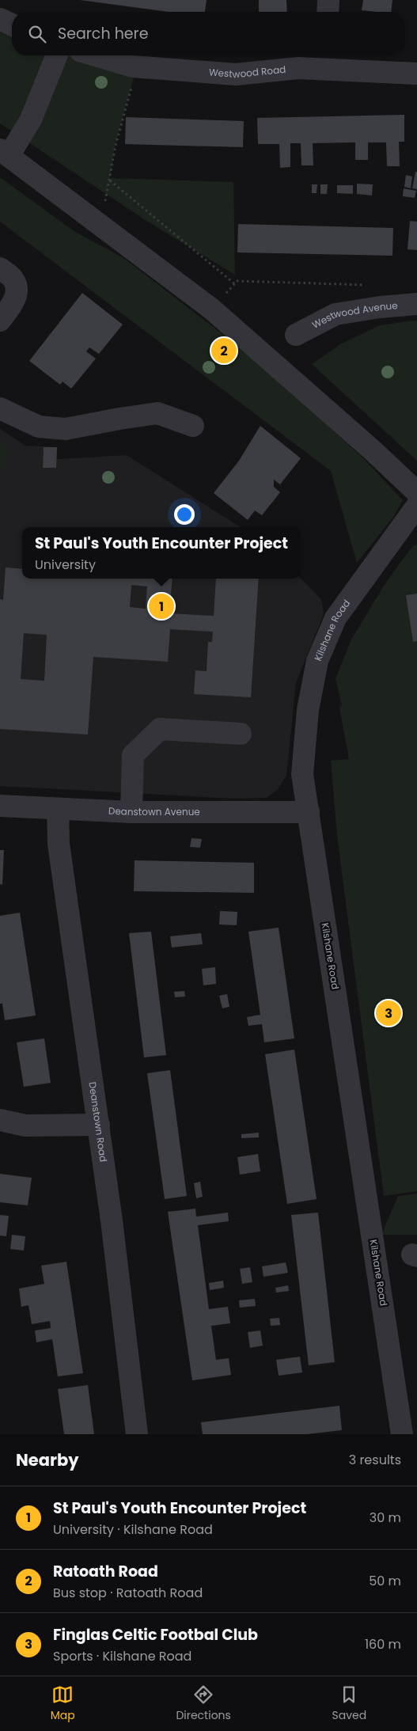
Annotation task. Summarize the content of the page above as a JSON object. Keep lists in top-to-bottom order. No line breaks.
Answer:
{"streets":{"street":["Westwood Road","Westwood Avenue","Kilshane Road","Deanstown Avenue","Deanstown Road"]},"crossings":[["Kilshane Road","Deanstown Avenue"],["Deanstown Avenue","Deanstown Road"]],"page":{"search":"Search here","pins":["2","1","3"],"popup":["St Paul's Youth Encounter Project","University"],"heading":["Nearby","3 results"],"list":[{"mark":"1","name":"St Paul's Youth Encounter Project","note":"University · Kilshane Road","value":"30 m"},{"mark":"2","name":"Ratoath Road","note":"Bus stop · Ratoath Road","value":"50 m"},{"mark":"3","name":"Finglas Celtic Footbal Club","note":"Sports · Kilshane Road","value":"160 m"}],"nav":["Map","Directions","Saved"]}}
